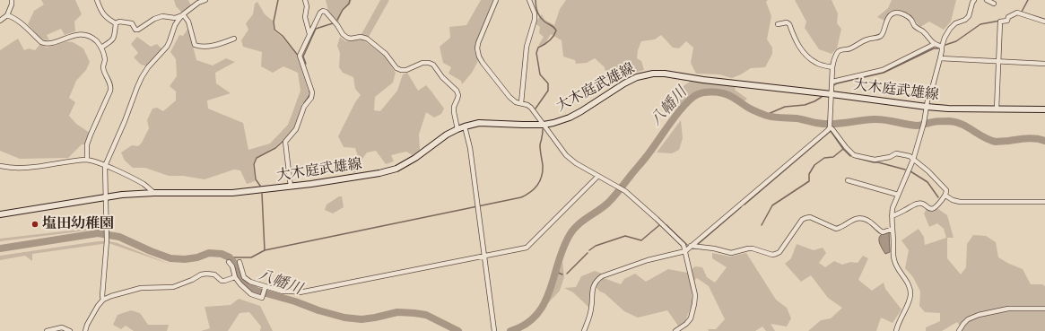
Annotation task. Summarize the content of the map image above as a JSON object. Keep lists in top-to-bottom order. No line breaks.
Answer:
{"streets":{"main road":["大木庭武雄線"]},"water":["八幡川"],"places":["塩田幼稚園"]}
